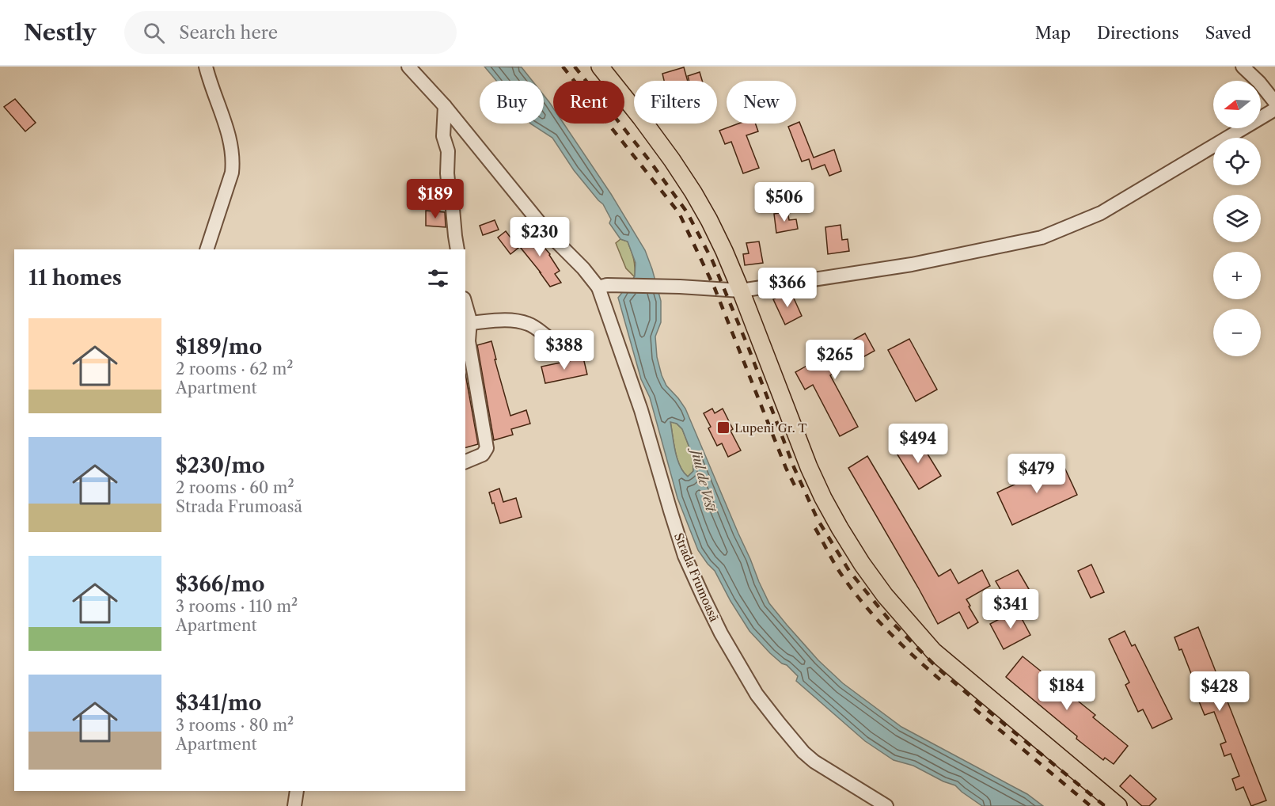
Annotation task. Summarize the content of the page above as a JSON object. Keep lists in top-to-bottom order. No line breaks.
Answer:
{"streets":{"street":["Strada Frumoasă"]},"water":["Jiul de Vest"],"places":{"transit":["Lupeni Gr. T"]},"north":"left","page":{"header":"Nestly","search":"Search here","nav":["Map","Directions","Saved"],"map_buttons":["+","−"],"chip":["Buy","Rent","Filters","New"],"price":["$189","$506","$230","$366","$388","$265","$494","$479","$341","$184","$428"],"heading":"11 homes","list":[{"name":"$189/mo","note":"2 rooms · 62 m² · Apartment"},{"name":"$230/mo","note":"2 rooms · 60 m² · Strada Frumoasă"},{"name":"$366/mo","note":"3 rooms · 110 m² · Apartment"},{"name":"$341/mo","note":"3 rooms · 80 m² · Apartment"}]}}
